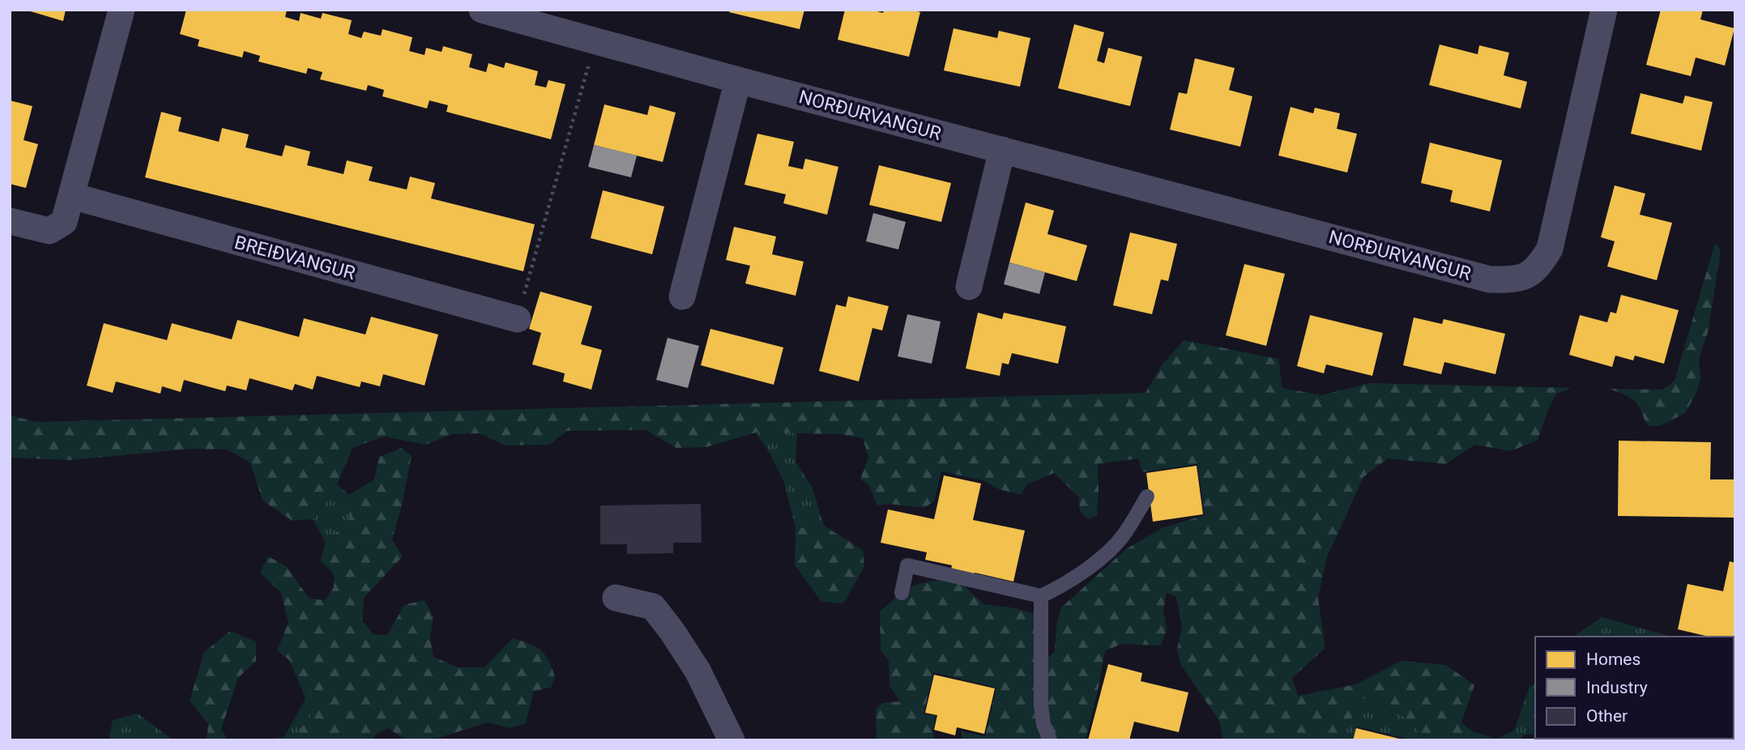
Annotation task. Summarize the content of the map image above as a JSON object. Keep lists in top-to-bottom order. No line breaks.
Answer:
{"streets":{"street":["NORÐURVANGUR","BREIÐVANGUR"]},"legend":["Homes","Industry","Other"]}
